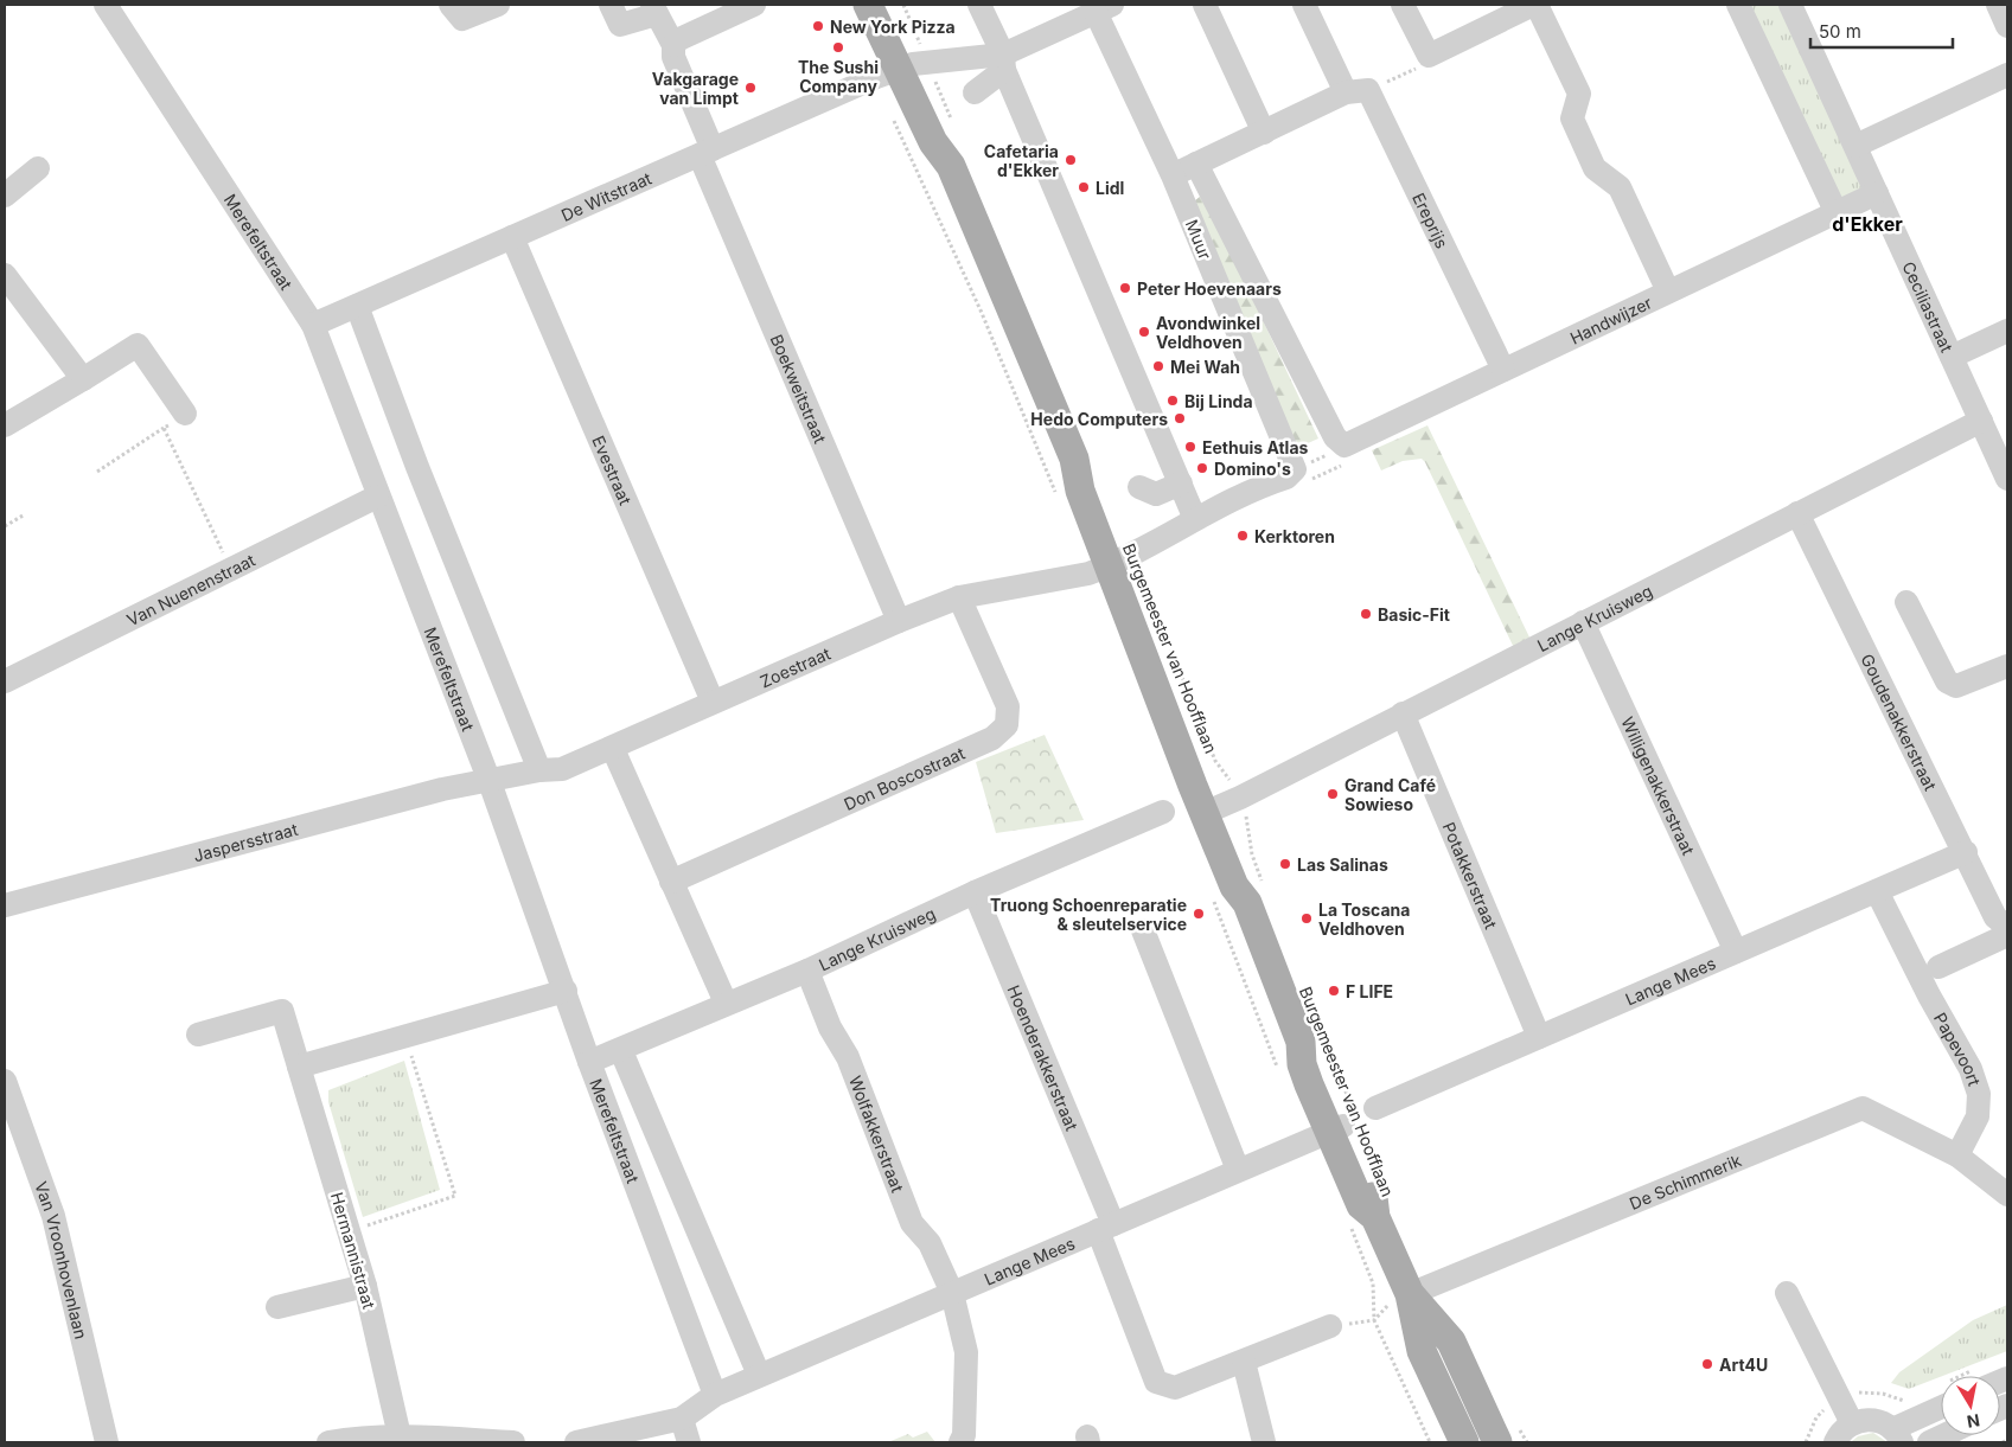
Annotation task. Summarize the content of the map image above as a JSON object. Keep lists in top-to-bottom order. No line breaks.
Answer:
{"streets":{"main road":["Burgemeester van Hoofflaan"],"street":["De Witstraat","Ereprijs","Muur","Merefeltstraat","Ceciliastraat","Handwijzer","Boekweitstraat","Evestraat","Van Nuenenstraat","Lange Kruisweg","Zoestraat","Goudenakkerstraat","Don Boscostraat","Willigenakkerstraat","Jaspersstraat","Potakkerstraat","Lange Mees","Papevoort","Hoenderakkerstraat","Wolfakkerstraat","De Schimmerik","Hermannistraat","Van Vroonhovenlaan"]},"crossings":[["De Witstraat","Merefeltstraat"],["De Witstraat","Boekweitstraat"],["De Witstraat","Evestraat"],["De Witstraat","Burgemeester van Hoofflaan"],["Ereprijs","Handwijzer"],["Merefeltstraat","Van Nuenenstraat"],["Merefeltstraat","Lange Kruisweg"],["Merefeltstraat","Zoestraat"],["Merefeltstraat","Jaspersstraat"],["Merefeltstraat","Lange Mees"],["Ceciliastraat","Handwijzer"],["Ceciliastraat","Lange Kruisweg"],["Boekweitstraat","Zoestraat"],["Evestraat","Zoestraat"],["Lange Kruisweg","Burgemeester van Hoofflaan"],["Lange Kruisweg","Goudenakkerstraat"],["Lange Kruisweg","Willigenakkerstraat"],["Lange Kruisweg","Potakkerstraat"],["Lange Kruisweg","Hoenderakkerstraat"],["Lange Kruisweg","Wolfakkerstraat"],["Burgemeester van Hoofflaan","Zoestraat"],["Burgemeester van Hoofflaan","Lange Mees"],["Burgemeester van Hoofflaan","De Schimmerik"],["Zoestraat","Don Boscostraat"],["Zoestraat","Jaspersstraat"],["Goudenakkerstraat","Lange Mees"],["Willigenakkerstraat","Lange Mees"],["Potakkerstraat","Lange Mees"],["Lange Mees","Papevoort"],["Lange Mees","Hoenderakkerstraat"],["Lange Mees","Wolfakkerstraat"],["Papevoort","De Schimmerik"]],"districts":["d'Ekker"],"places":["New York Pizza","The Sushi Company","Vakgarage van Limpt","Cafetaria d'Ekker","Lidl","Peter Hoevenaars","Avondwinkel Veldhoven","Mei Wah","Bij Linda","Hedo Computers","Eethuis Atlas","Domino's","Kerktoren","Basic-Fit","Grand Café Sowieso","Las Salinas","Truong Schoenreparatie & sleutelservice","La Toscana Veldhoven","F LIFE","Art4U"],"scale_bar":"50 m","north":"bottom"}
